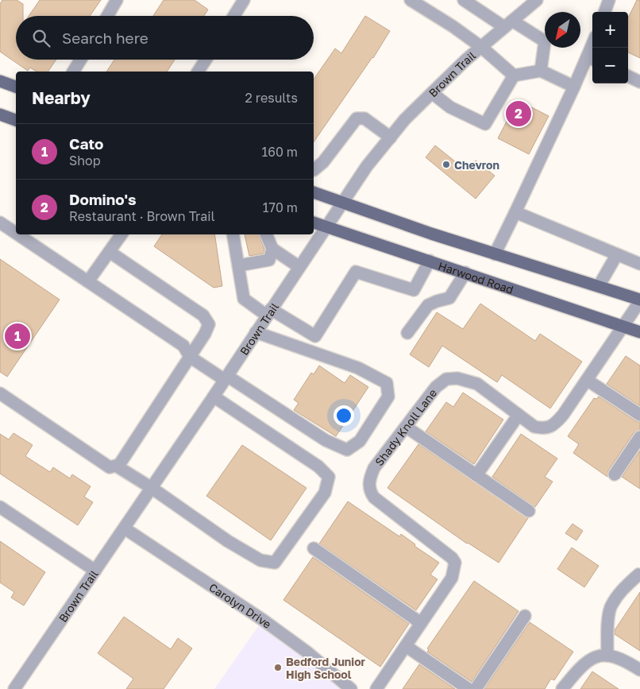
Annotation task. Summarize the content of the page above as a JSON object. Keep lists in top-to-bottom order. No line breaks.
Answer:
{"streets":{"main road":["Harwood Road"],"street":["Brown Trail","Shady Knoll Lane","Carolyn Drive"]},"crossings":[["Brown Trail","Harwood Road"],["Brown Trail","Carolyn Drive"],["Harwood Road","Shady Knoll Lane"]],"places":["Chevron","Bedford Junior High School"],"north":"bottom left","page":{"map_buttons":["+","−"],"search":"Search here","heading":["Nearby","2 results"],"pins":["2","1"],"list":[{"mark":"1","name":"Cato","note":"Shop","value":"160 m"},{"mark":"2","name":"Domino's","note":"Restaurant · Brown Trail","value":"170 m"}]}}
